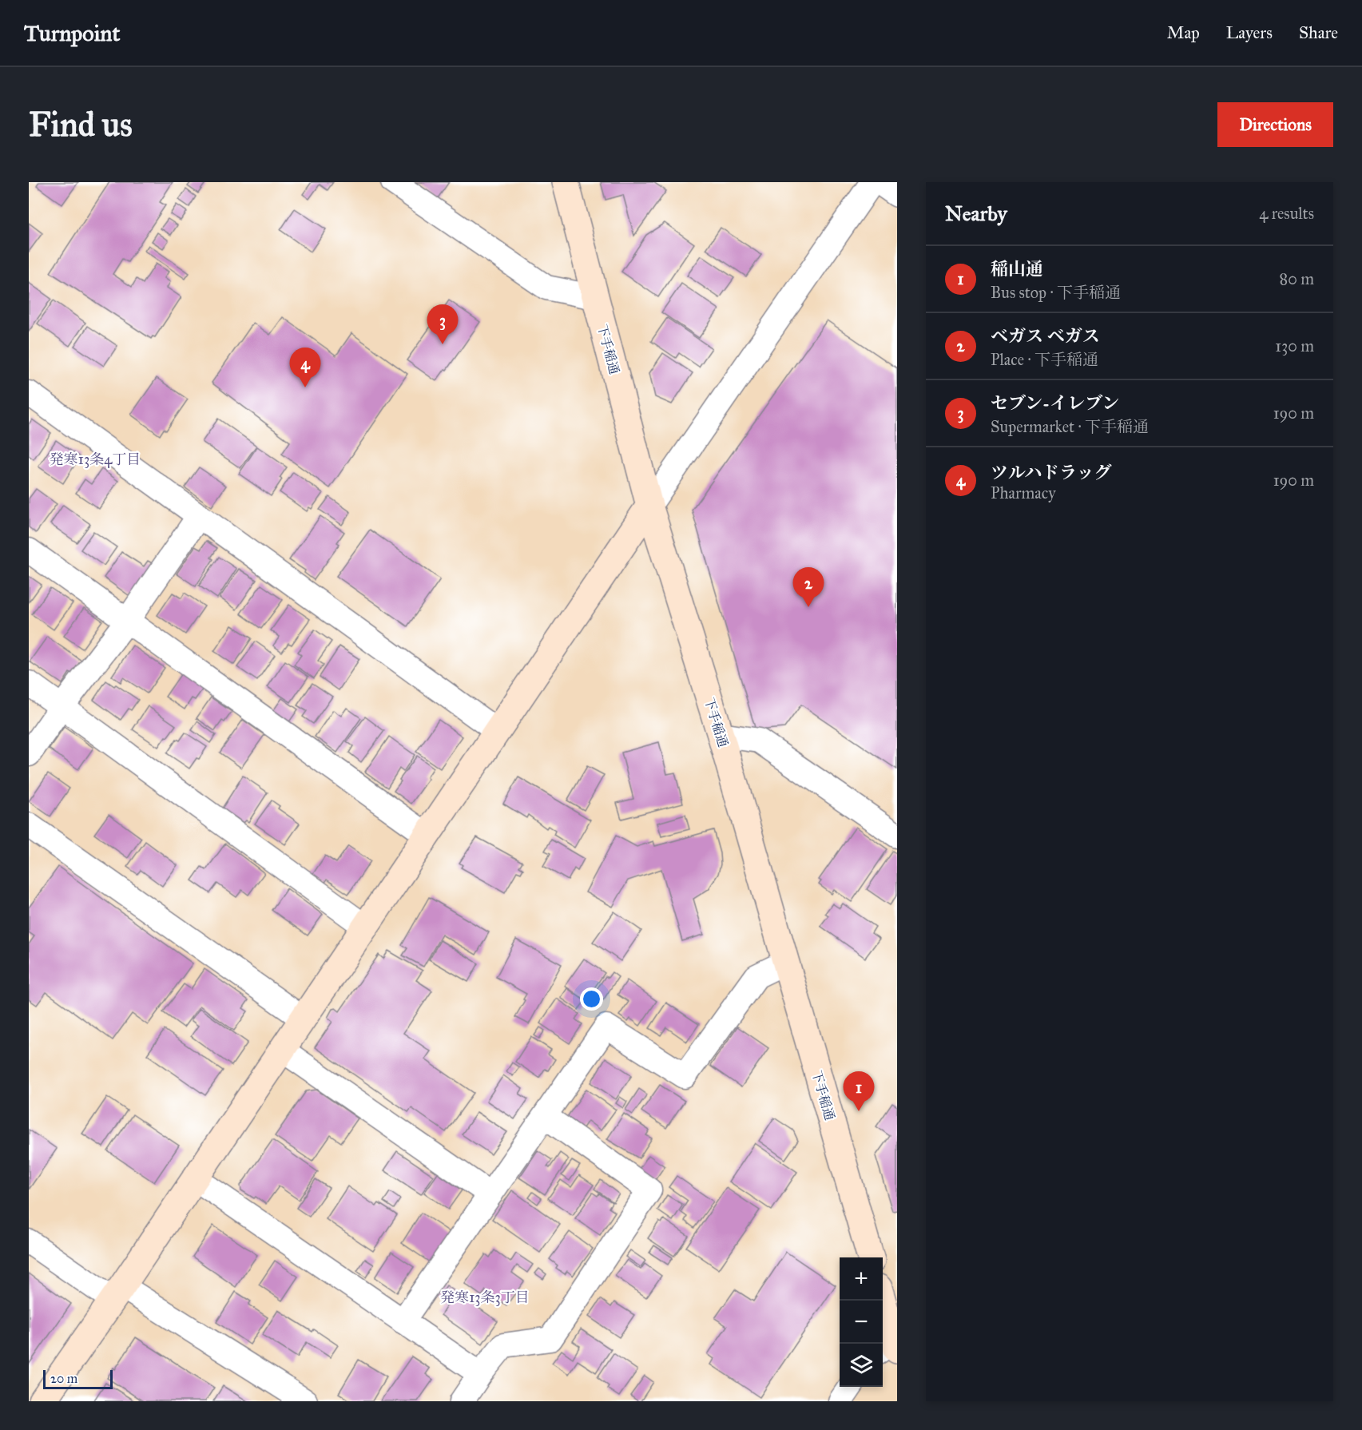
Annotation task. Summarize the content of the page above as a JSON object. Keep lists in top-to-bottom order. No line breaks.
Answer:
{"streets":{"main road":["下手稲通"]},"districts":["発寒13条4丁目","発寒13条3丁目"],"scale_bar":"20 m","page":{"header":"Turnpoint","nav":["Map","Layers","Share"],"buttons":"Directions","title":"Find us","heading":["Nearby","4 results"],"list":[{"mark":"1","name":"稲山通","note":"Bus stop · 下手稲通","value":"80 m"},{"mark":"2","name":"ベガス ベガス","note":"Place · 下手稲通","value":"130 m"},{"mark":"3","name":"セブン-イレブン","note":"Supermarket · 下手稲通","value":"190 m"},{"mark":"4","name":"ツルハドラッグ","note":"Pharmacy","value":"190 m"}],"pins":["3","4","2","1"],"map_buttons":["+","−"],"scale":"20 m"}}
